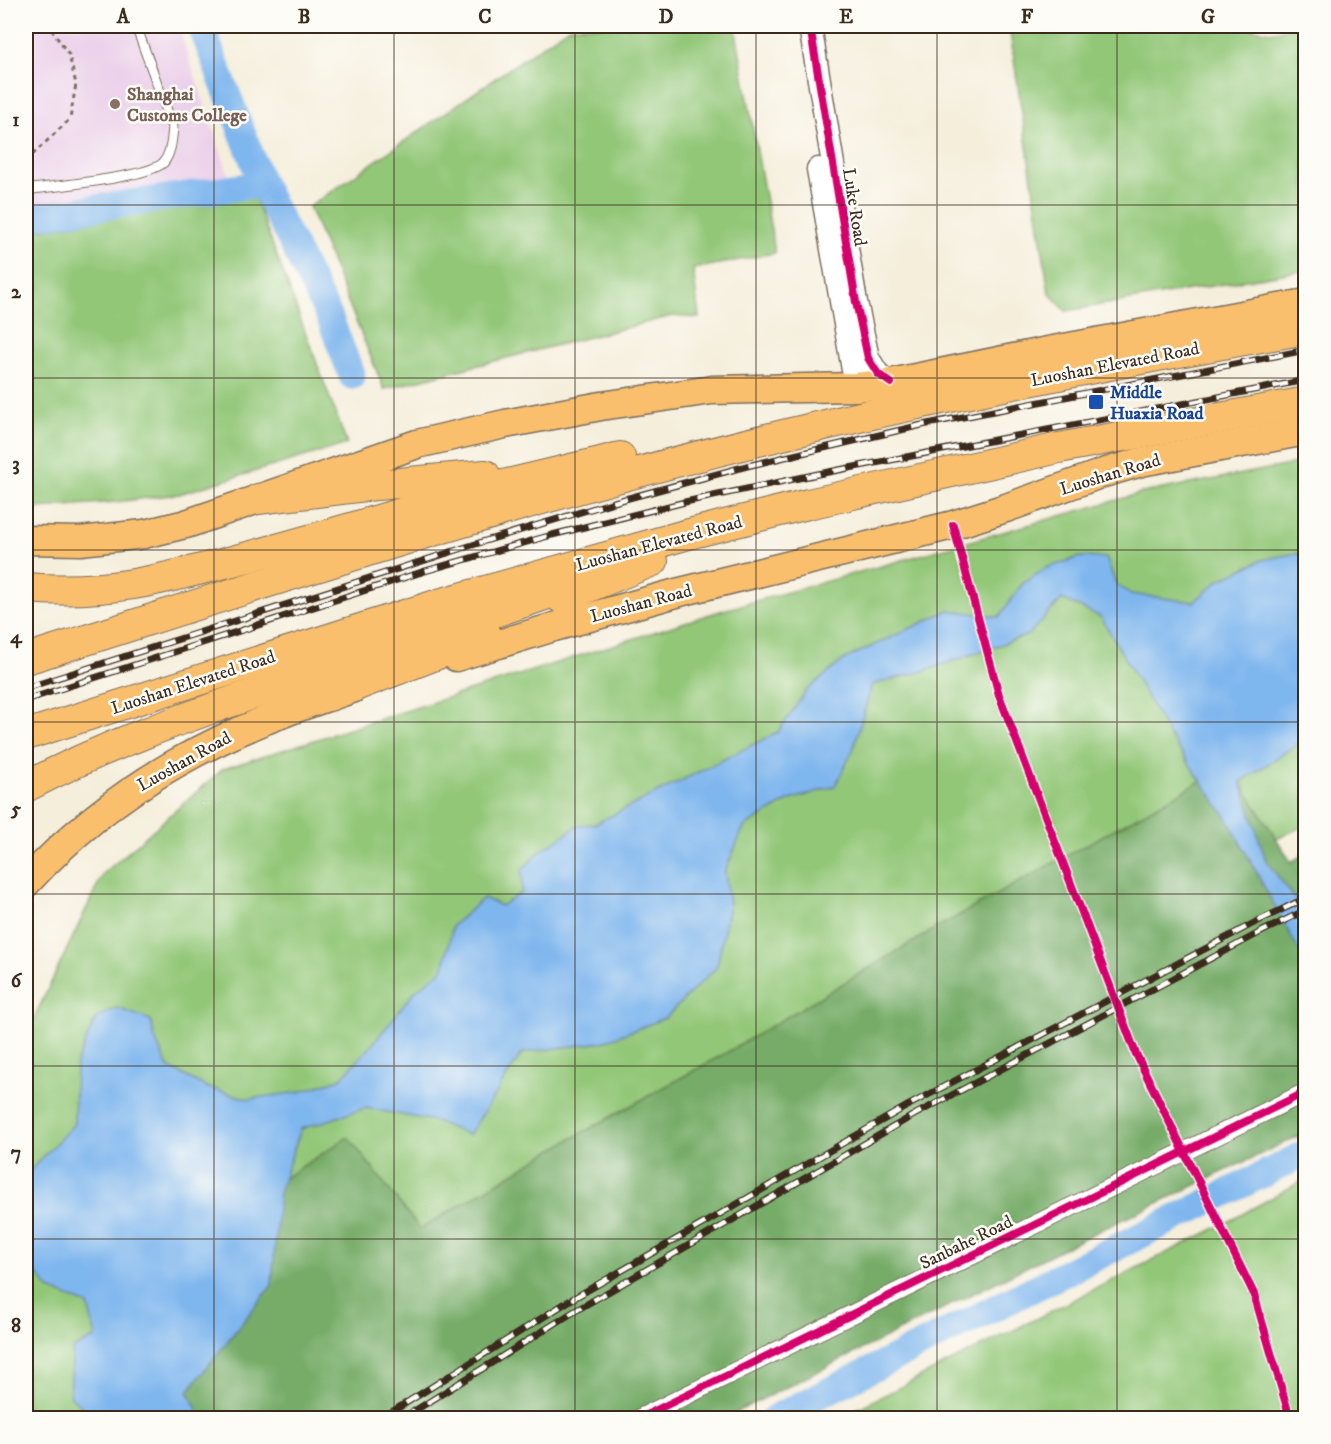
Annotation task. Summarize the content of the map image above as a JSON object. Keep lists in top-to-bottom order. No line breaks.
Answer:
{"streets":{"highway":["Luoshan Elevated Road"],"main road":["Luoshan Road"],"street":["Luke Road","Sanbahe Road"]},"places":{"other":["Shanghai Customs College"],"transit":["Middle Huaxia Road"]},"grid":{"columns":["A","B","C","D","E","F","G"],"rows":["1","2","3","4","5","6","7","8"]}}
